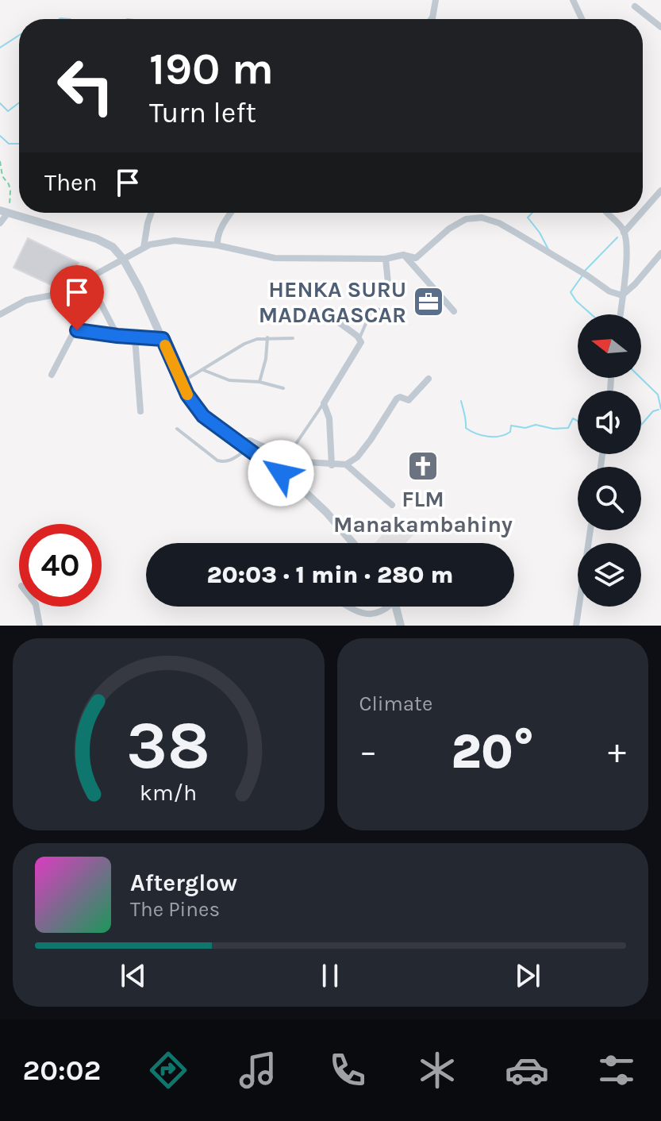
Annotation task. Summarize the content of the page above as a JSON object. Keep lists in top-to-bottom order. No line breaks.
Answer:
{"places":{"office":["HENKA SURU MADAGASCAR"],"church":["FLM Manakambahiny"]},"north":"left","page":{"turn":["190 m","Turn left"],"then":"Then","limit":"40","trip":"20:03 · 1 min · 280 m","tile":"Climate","heat":["−","20°","+"],"song":["Afterglow","The Pines"],"tabs":"20:02","gauge":["38","km/h"]}}
